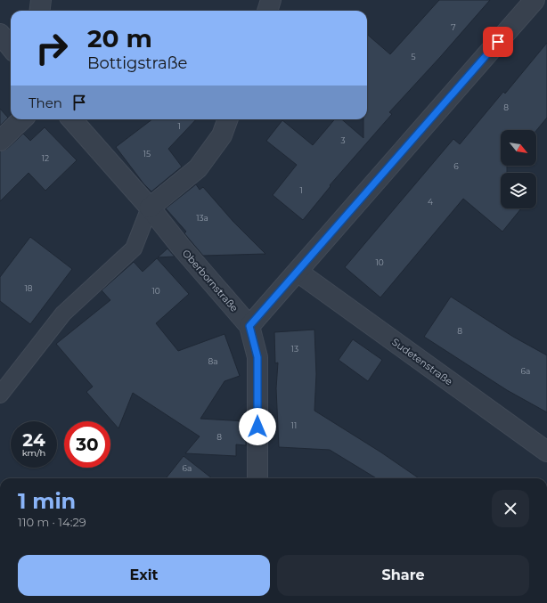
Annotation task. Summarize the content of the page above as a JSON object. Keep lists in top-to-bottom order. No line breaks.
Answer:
{"streets":{"street":["Oberbornstraße","Sudetenstraße"]},"house_numbers":["7","5","8","1","3","15","12","6","1","4","13a","10","18","10","8","13","8a","6a","11","8","6a"],"north":"bottom right","page":{"turn":["20 m","Bottigstraße"],"then":"Then","speed":"24 km/h","limit":"30","heading":["1 min","110 m · 14:29"],"buttons":["Exit","Share"]}}
